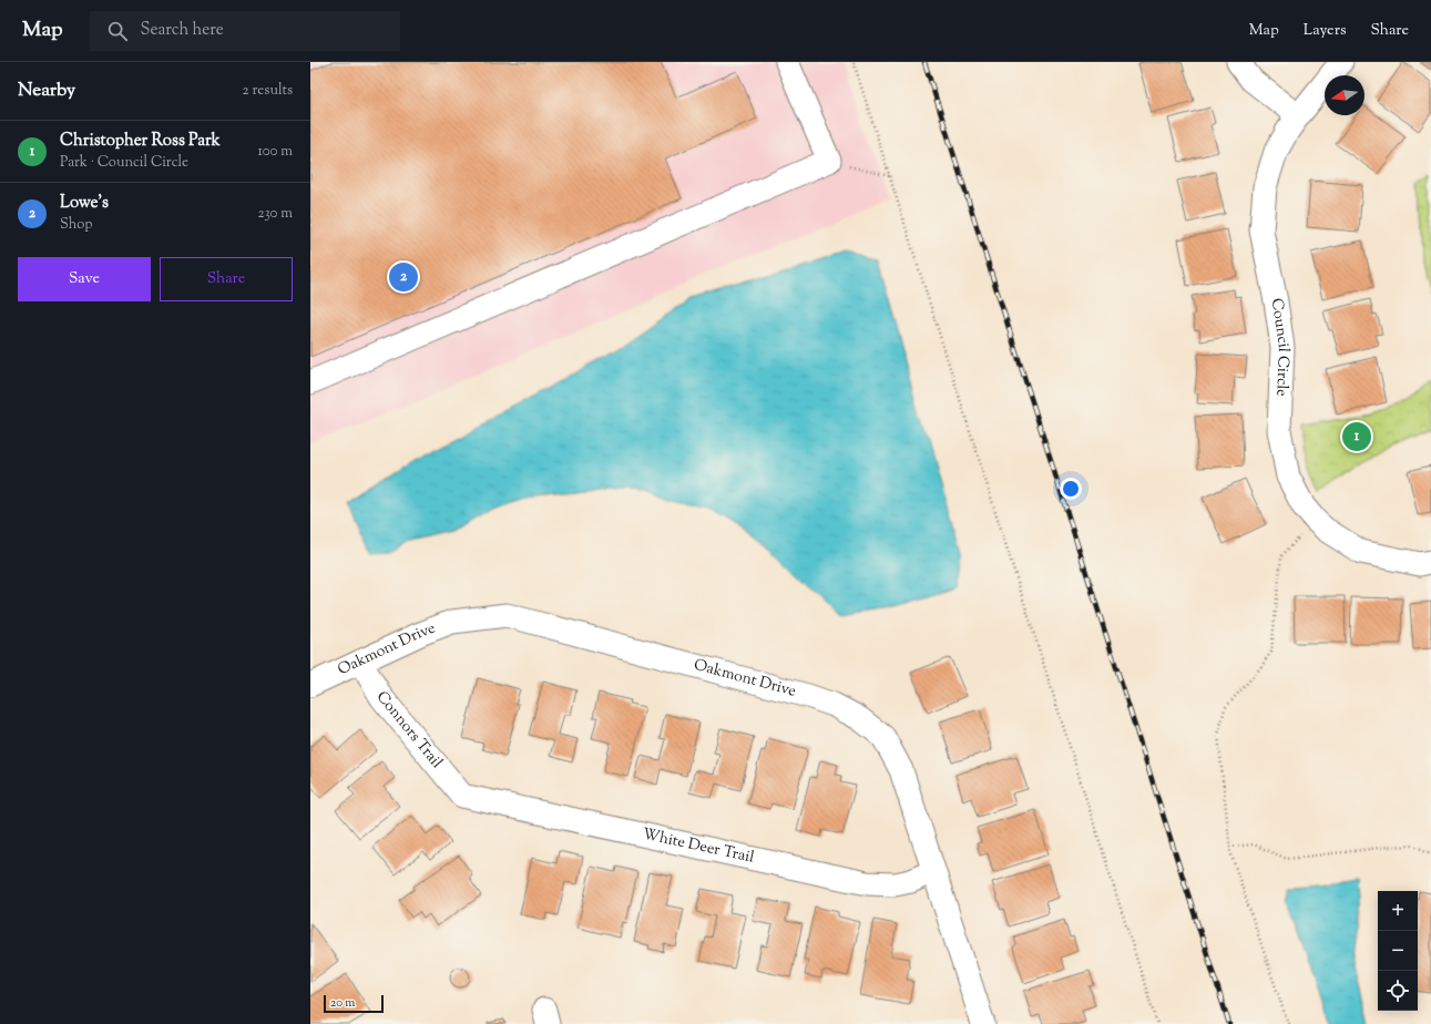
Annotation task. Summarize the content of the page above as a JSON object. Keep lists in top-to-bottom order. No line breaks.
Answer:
{"streets":{"street":["Council Circle","Oakmont Drive","Connors Trail","White Deer Trail"]},"crossings":[["Oakmont Drive","Connors Trail"],["Oakmont Drive","White Deer Trail"],["Connors Trail","White Deer Trail"]],"scale_bar":"20 m","north":"left","page":{"header":"Map","search":"Search here","nav":["Map","Layers","Share"],"heading":["Nearby","2 results"],"list":[{"mark":"1","name":"Christopher Ross Park","note":"Park · Council Circle","value":"100 m"},{"mark":"2","name":"Lowe's","note":"Shop","value":"230 m"}],"buttons":["Save","Share"],"pins":["2","1"],"map_buttons":["+","−"],"scale":"20 m"}}
